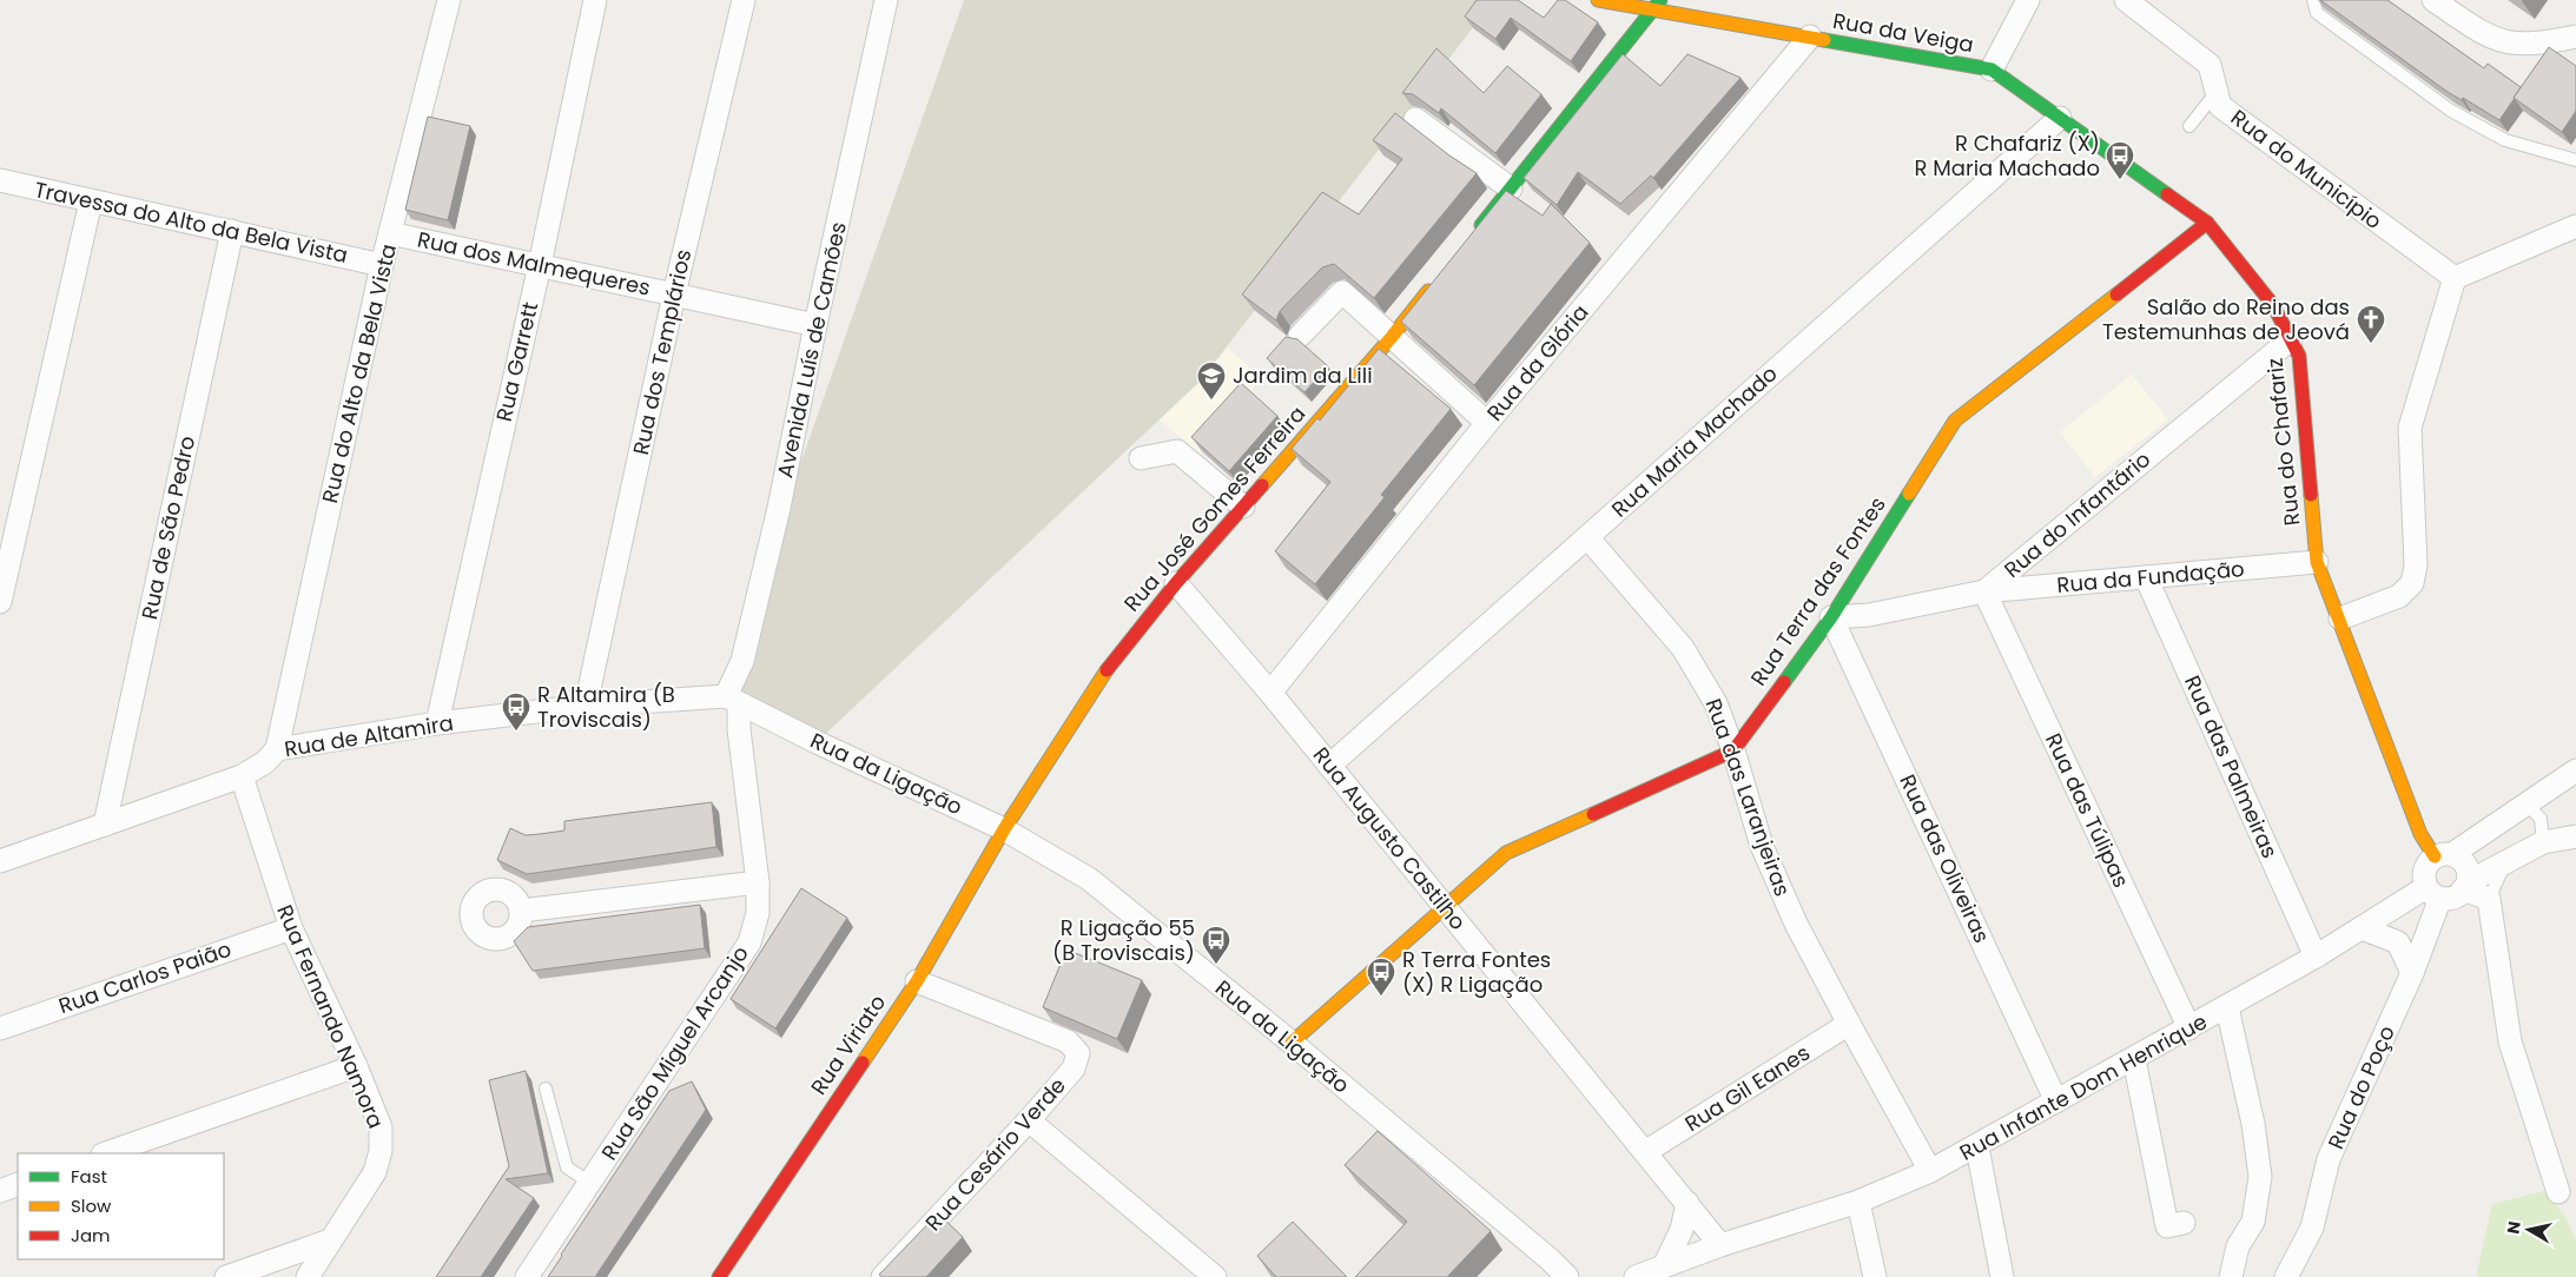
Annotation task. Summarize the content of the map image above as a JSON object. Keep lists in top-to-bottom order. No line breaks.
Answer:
{"streets":{"street":["Rua da Veiga","Rua do Município","Travessa do Alto da Bela Vista","Rua dos Malmequeres","Avenida Luís de Camões","Rua dos Templários","Rua Garrett","Rua da Glória","Rua do Alto da Bela Vista","Rua Maria Machado","Rua do Chafariz","Rua José Gomes Ferreira","Rua do Infantário","Rua de São Pedro","Rua da Fundação","Rua Terra das Fontes","Rua de Altamira","Rua das Palmeiras","Rua da Ligação","Rua das Laranjeiras","Rua das Túlipas","Rua Augusto Castilho","Rua das Oliveiras","Rua Carlos Paião","Rua Fernando Namora","Rua Viriato","Rua São Miguel Arcanjo","Rua Infante Dom Henrique","Rua do Poço","Rua Gil Eanes","Rua Cesário Verde"]},"crossings":[["Rua da Veiga","Rua da Glória"],["Rua da Veiga","Rua do Chafariz"],["Travessa do Alto da Bela Vista","Rua do Alto da Bela Vista"],["Travessa do Alto da Bela Vista","Rua de São Pedro"],["Rua dos Malmequeres","Avenida Luís de Camões"],["Rua dos Malmequeres","Rua dos Templários"],["Rua dos Malmequeres","Rua Garrett"],["Rua dos Malmequeres","Rua do Alto da Bela Vista"],["Avenida Luís de Camões","Rua de Altamira"],["Avenida Luís de Camões","Rua da Ligação"],["Avenida Luís de Camões","Rua São Miguel Arcanjo"],["Rua dos Templários","Rua de Altamira"],["Rua Garrett","Rua de Altamira"],["Rua da Glória","Rua Augusto Castilho"],["Rua do Alto da Bela Vista","Rua de Altamira"],["Rua Maria Machado","Rua do Chafariz"],["Rua Maria Machado","Rua das Laranjeiras"],["Rua Maria Machado","Rua Augusto Castilho"],["Rua do Chafariz","Rua do Infantário"],["Rua do Chafariz","Rua da Fundação"],["Rua do Chafariz","Rua Terra das Fontes"],["Rua do Chafariz","Rua Infante Dom Henrique"],["Rua do Chafariz","Rua do Poço"],["Rua José Gomes Ferreira","Rua da Ligação"],["Rua José Gomes Ferreira","Rua Augusto Castilho"],["Rua José Gomes Ferreira","Rua Viriato"],["Rua do Infantário","Rua da Fundação"],["Rua do Infantário","Rua Terra das Fontes"],["Rua do Infantário","Rua das Túlipas"],["Rua do Infantário","Rua das Oliveiras"],["Rua de São Pedro","Rua de Altamira"],["Rua da Fundação","Rua das Palmeiras"],["Rua da Fundação","Rua das Túlipas"],["Rua Terra das Fontes","Rua da Ligação"],["Rua Terra das Fontes","Rua das Laranjeiras"],["Rua Terra das Fontes","Rua Augusto Castilho"],["Rua Terra das Fontes","Rua das Oliveiras"],["Rua de Altamira","Rua da Ligação"],["Rua de Altamira","Rua Fernando Namora"],["Rua de Altamira","Rua São Miguel Arcanjo"],["Rua das Palmeiras","Rua Infante Dom Henrique"],["Rua da Ligação","Rua Viriato"],["Rua da Ligação","Rua São Miguel Arcanjo"],["Rua das Laranjeiras","Rua Infante Dom Henrique"],["Rua das Laranjeiras","Rua Gil Eanes"],["Rua das Túlipas","Rua Infante Dom Henrique"],["Rua Augusto Castilho","Rua Infante Dom Henrique"],["Rua Augusto Castilho","Rua Gil Eanes"],["Rua das Oliveiras","Rua Infante Dom Henrique"],["Rua Carlos Paião","Rua Fernando Namora"],["Rua Viriato","Rua Cesário Verde"],["Rua Infante Dom Henrique","Rua do Poço"]],"places":{"bus stop":["R Chafariz (X) R Maria Machado","R Altamira (B Troviscais)","R Ligação 55 (B Troviscais)","R Terra Fontes (X) R Ligação"],"church":["Salão do Reino das Testemunhas de Jeová"],"school or university":["Jardim da Lili"]},"legend":["Fast","Slow","Jam"],"north":"left"}
